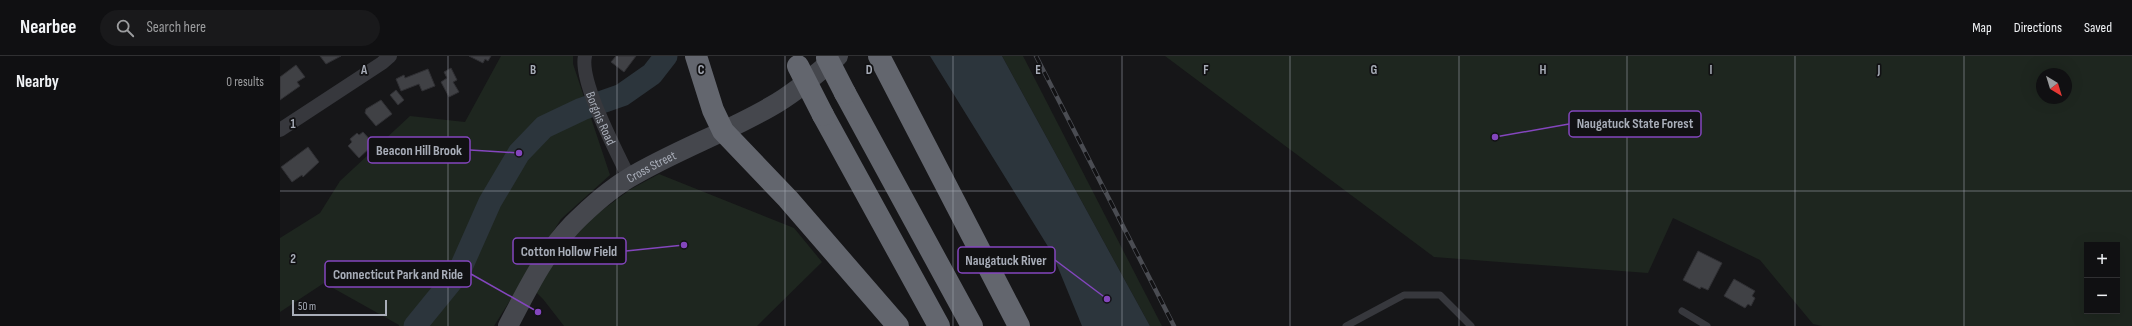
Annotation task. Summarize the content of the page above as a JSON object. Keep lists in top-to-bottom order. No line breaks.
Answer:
{"streets":{"street":["Borgnis Road","Cross Street"]},"crossings":[["Borgnis Road","Cross Street"]],"places":["Naugatuck State Forest","Beacon Hill Brook","Cotton Hollow Field","Naugatuck River","Connecticut Park and Ride"],"scale_bar":"50 m","north":"bottom right","page":{"header":"Nearbee","search":"Search here","nav":["Map","Directions","Saved"],"heading":["Nearby","0 results"],"map_buttons":["+","−"],"scale":"50 m"},"grid":{"columns":["A","B","C","D","E","F","G","H","I","J"],"rows":["1","2"]}}
